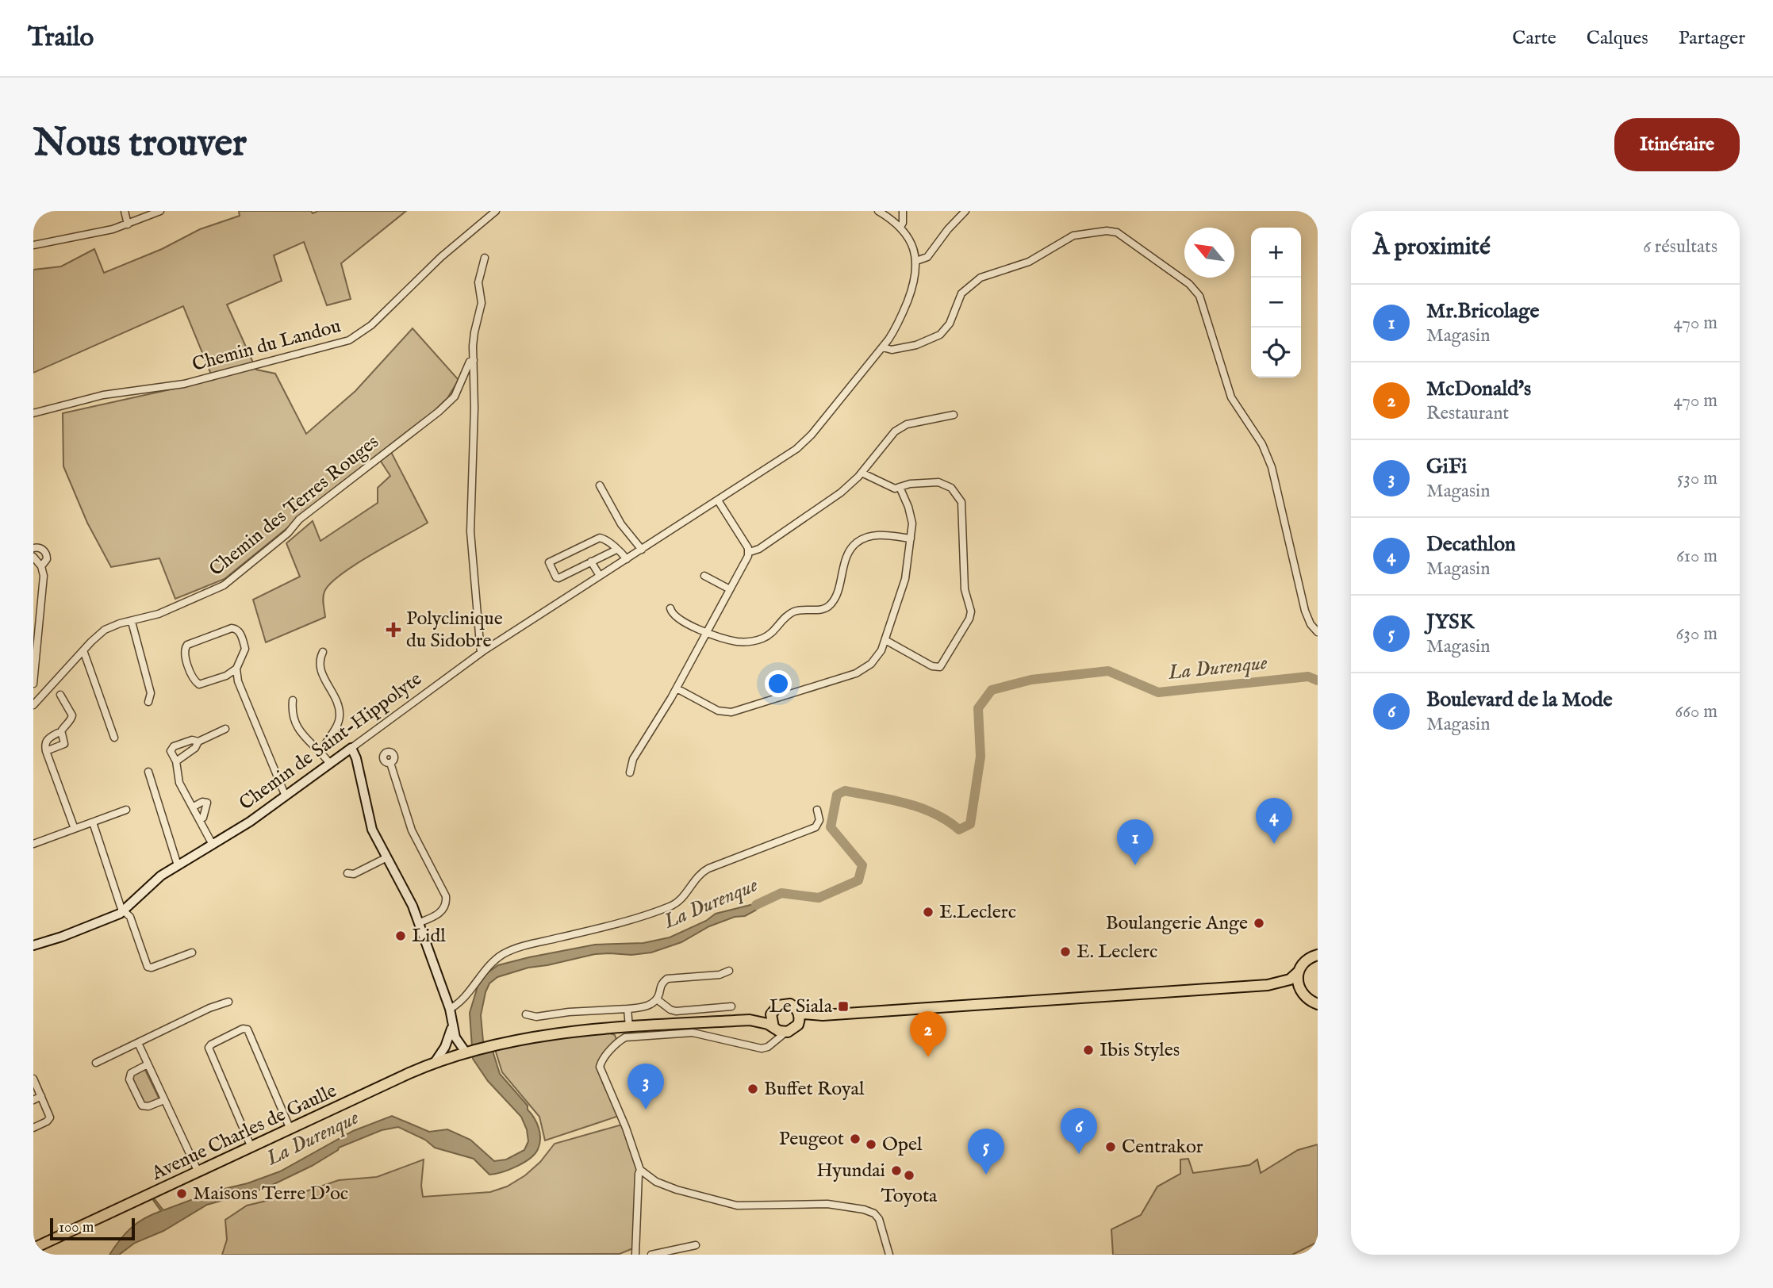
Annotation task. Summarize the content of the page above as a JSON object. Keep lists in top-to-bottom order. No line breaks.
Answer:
{"streets":{"main road":["Avenue Charles de Gaulle"],"street":["Chemin du Landou","Chemin des Terres Rouges","Chemin de Saint-Hippolyte"]},"water":["La Durenque"],"places":{"health":["Polyclinique du Sidobre"],"other":["E.Leclerc","Boulangerie Ange","Lidl","E. Leclerc","Ibis Styles","Buffet Royal","Peugeot","Opel","Centrakor","Hyundai","Toyota","Maisons Terre D'oc"],"transit":["Le Siala"]},"scale_bar":"100 m","north":"top left","page":{"header":"Trailo","nav":["Carte","Calques","Partager"],"buttons":"Itinéraire","title":"Nous trouver","heading":["À proximité","6 résultats"],"map_buttons":["+","−"],"list":[{"mark":"1","name":"Mr.Bricolage","note":"Magasin","value":"470 m"},{"mark":"2","name":"McDonald's","note":"Restaurant","value":"470 m"},{"mark":"3","name":"GiFi","note":"Magasin","value":"530 m"},{"mark":"4","name":"Decathlon","note":"Magasin","value":"610 m"},{"mark":"5","name":"JYSK","note":"Magasin","value":"630 m"},{"mark":"6","name":"Boulevard de la Mode","note":"Magasin","value":"660 m"}],"pins":["4","1","2","3","6","5"],"scale":"100 m"}}
